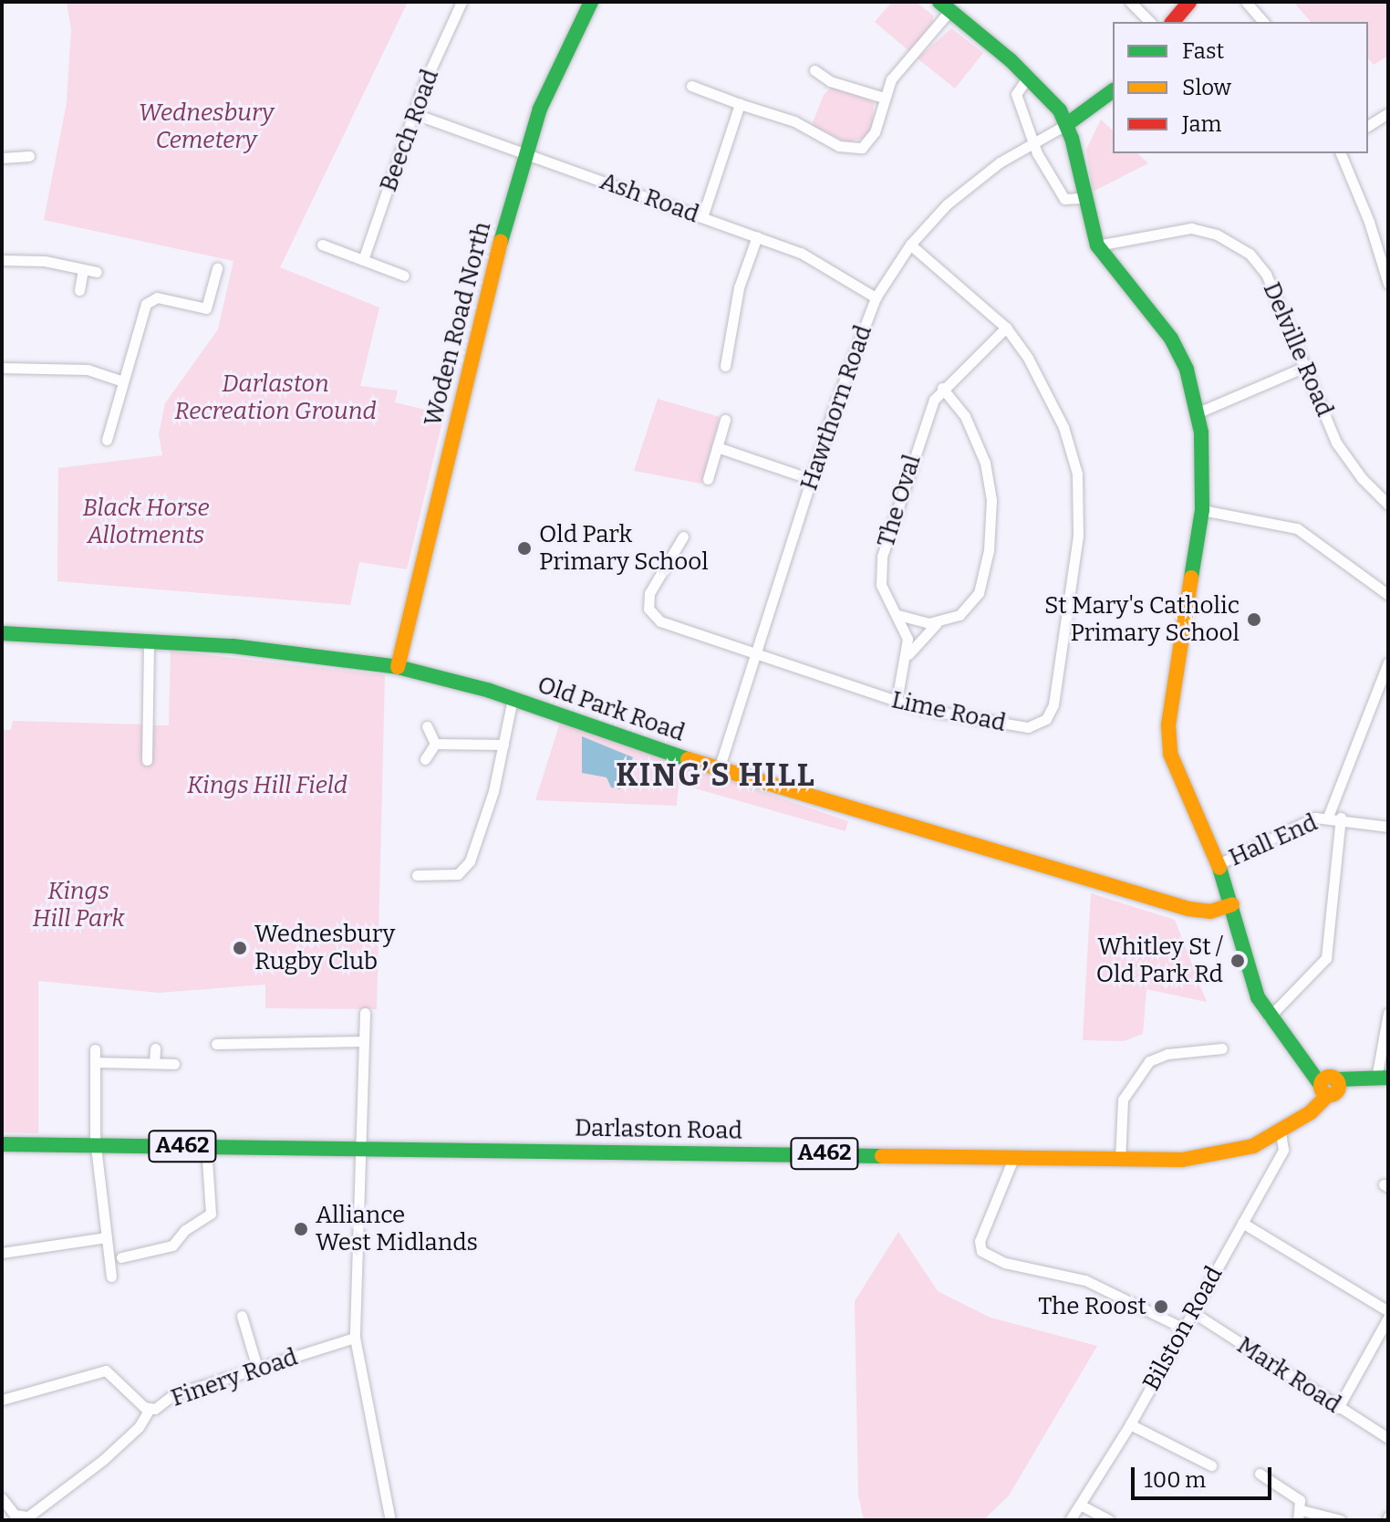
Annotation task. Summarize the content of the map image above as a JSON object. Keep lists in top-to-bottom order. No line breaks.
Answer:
{"streets":{"main road":["Woden Road North","Old Park Road","Darlaston Road","A462"],"street":["Beech Road","Ash Road","Delville Road","Hawthorn Road","The Oval","Lime Road","Hall End","Bilston Road","Mark Road","Finery Road"]},"crossings":[["Beech Road","Ash Road"],["Ash Road","Woden Road North"],["Ash Road","Hawthorn Road"],["Woden Road North","Old Park Road"],["Hawthorn Road","Old Park Road"],["Hawthorn Road","Lime Road"],["The Oval","Lime Road"],["Darlaston Road","Bilston Road"],["Bilston Road","Mark Road"]],"districts":["KING’S HILL"],"parks":["Wednesbury Cemetery","Darlaston Recreation Ground","Black Horse Allotments","Kings Hill Field","Kings Hill Park"],"places":["Old Park Primary School","St Mary's Catholic Primary School","Wednesbury Rugby Club","Whitley St / Old Park Rd","Alliance West Midlands","The Roost"],"legend":["Fast","Slow","Jam"],"scale_bar":"100 m"}
